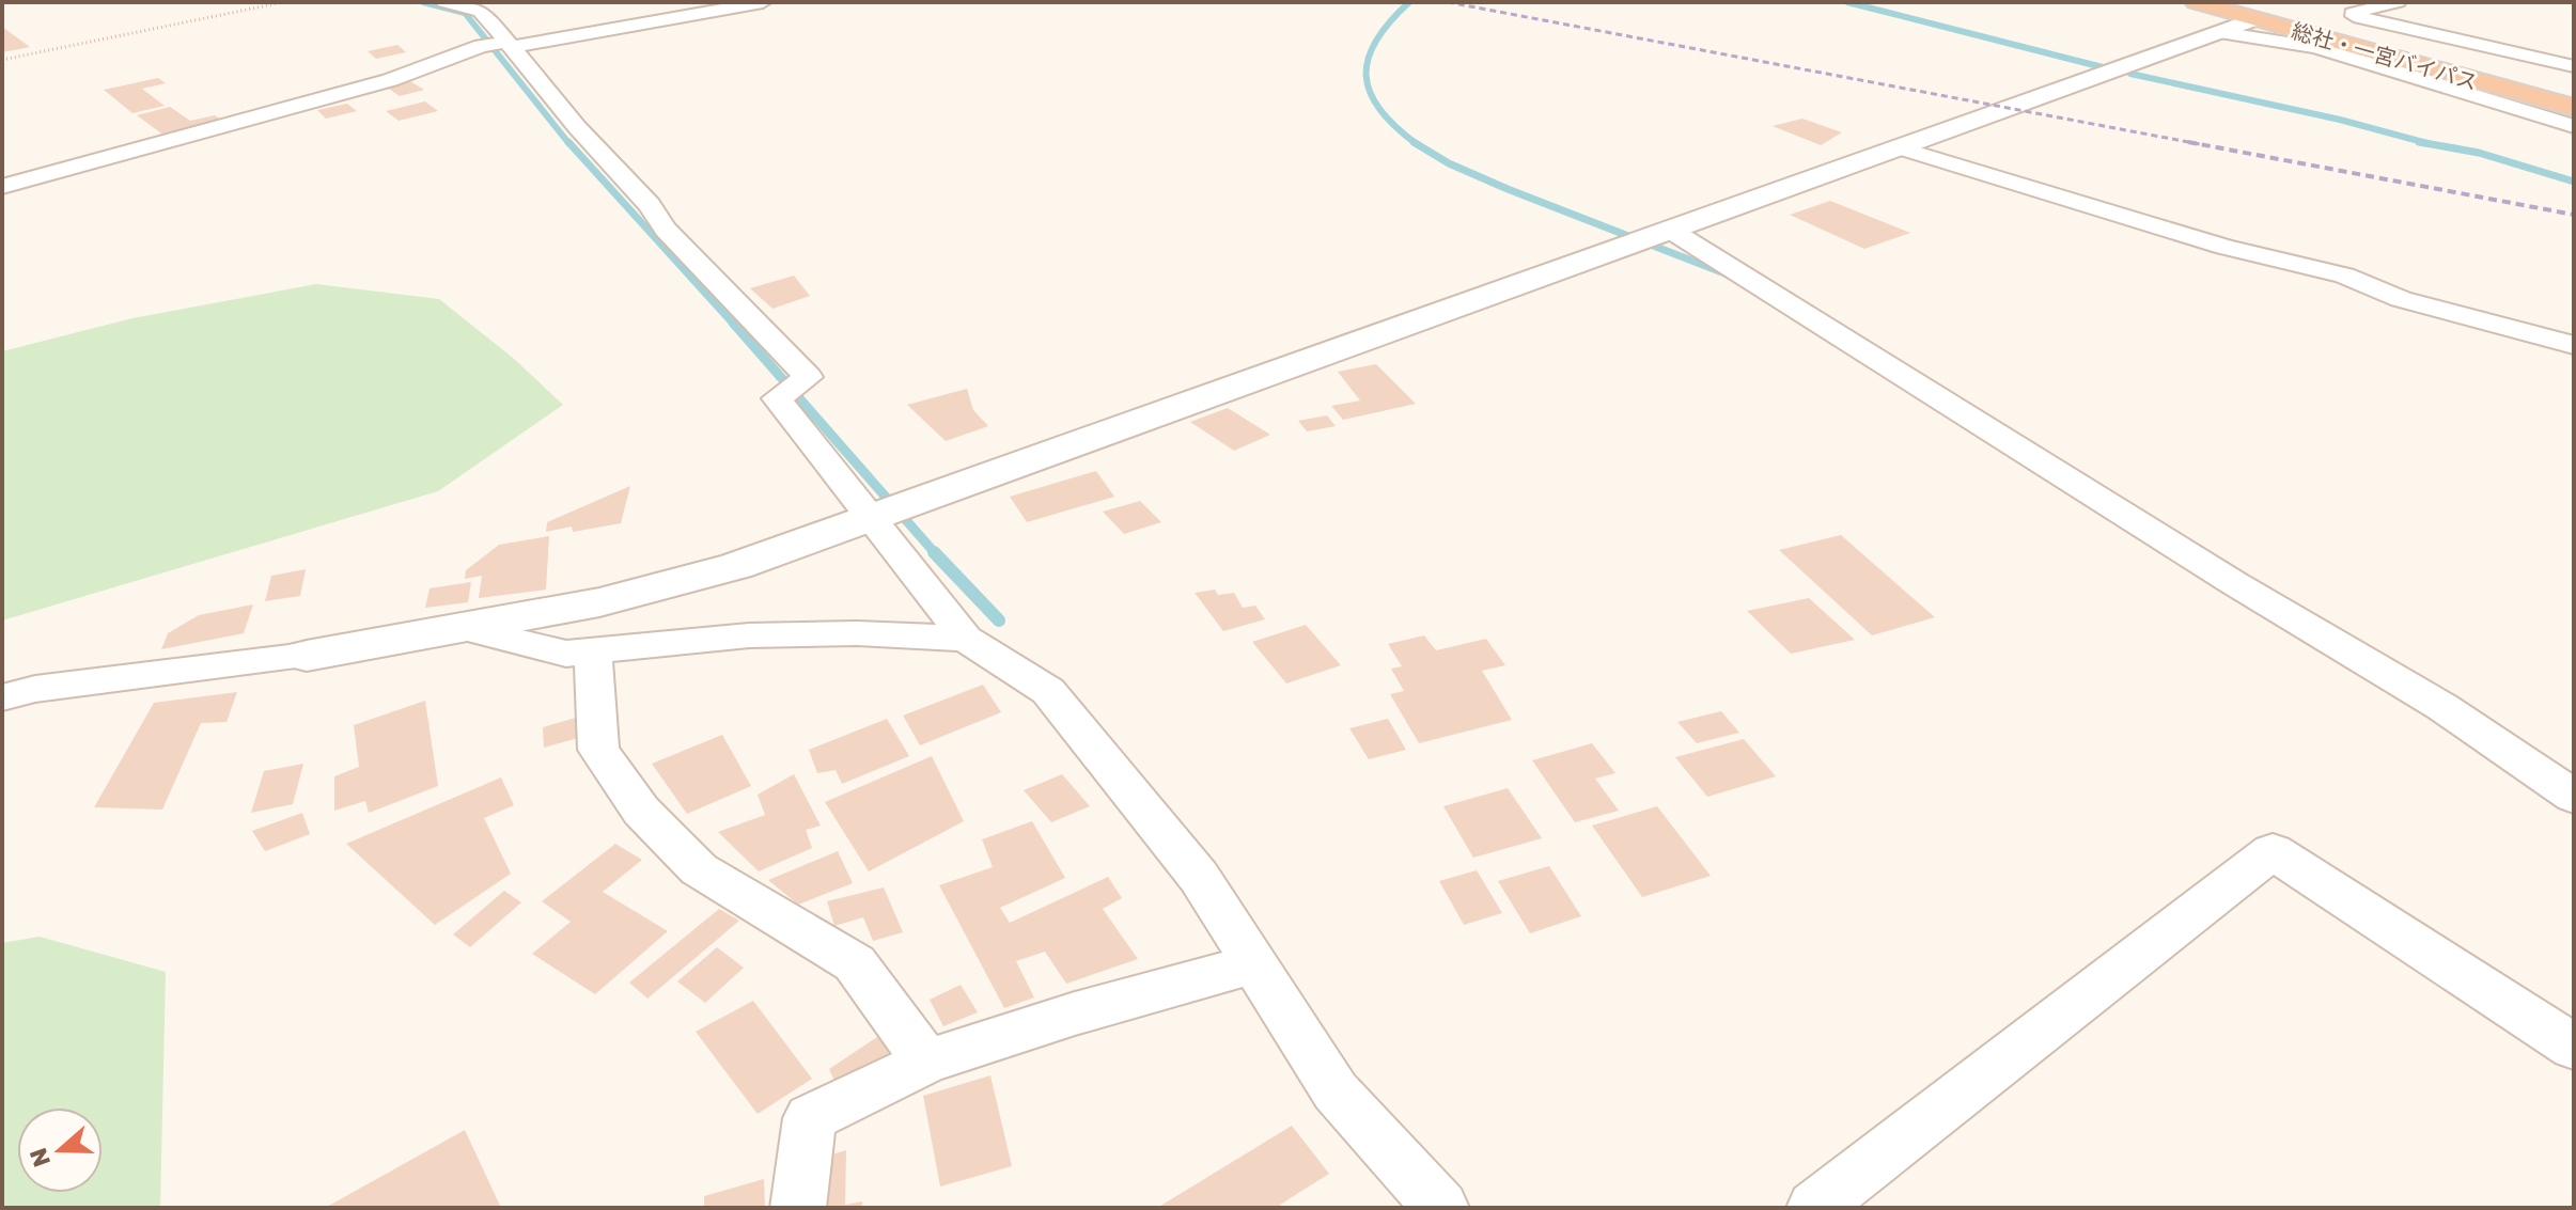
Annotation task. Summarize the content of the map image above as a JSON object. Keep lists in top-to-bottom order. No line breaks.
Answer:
{"streets":{"highway":["総社・一宮バイパス"]},"north":"left"}
